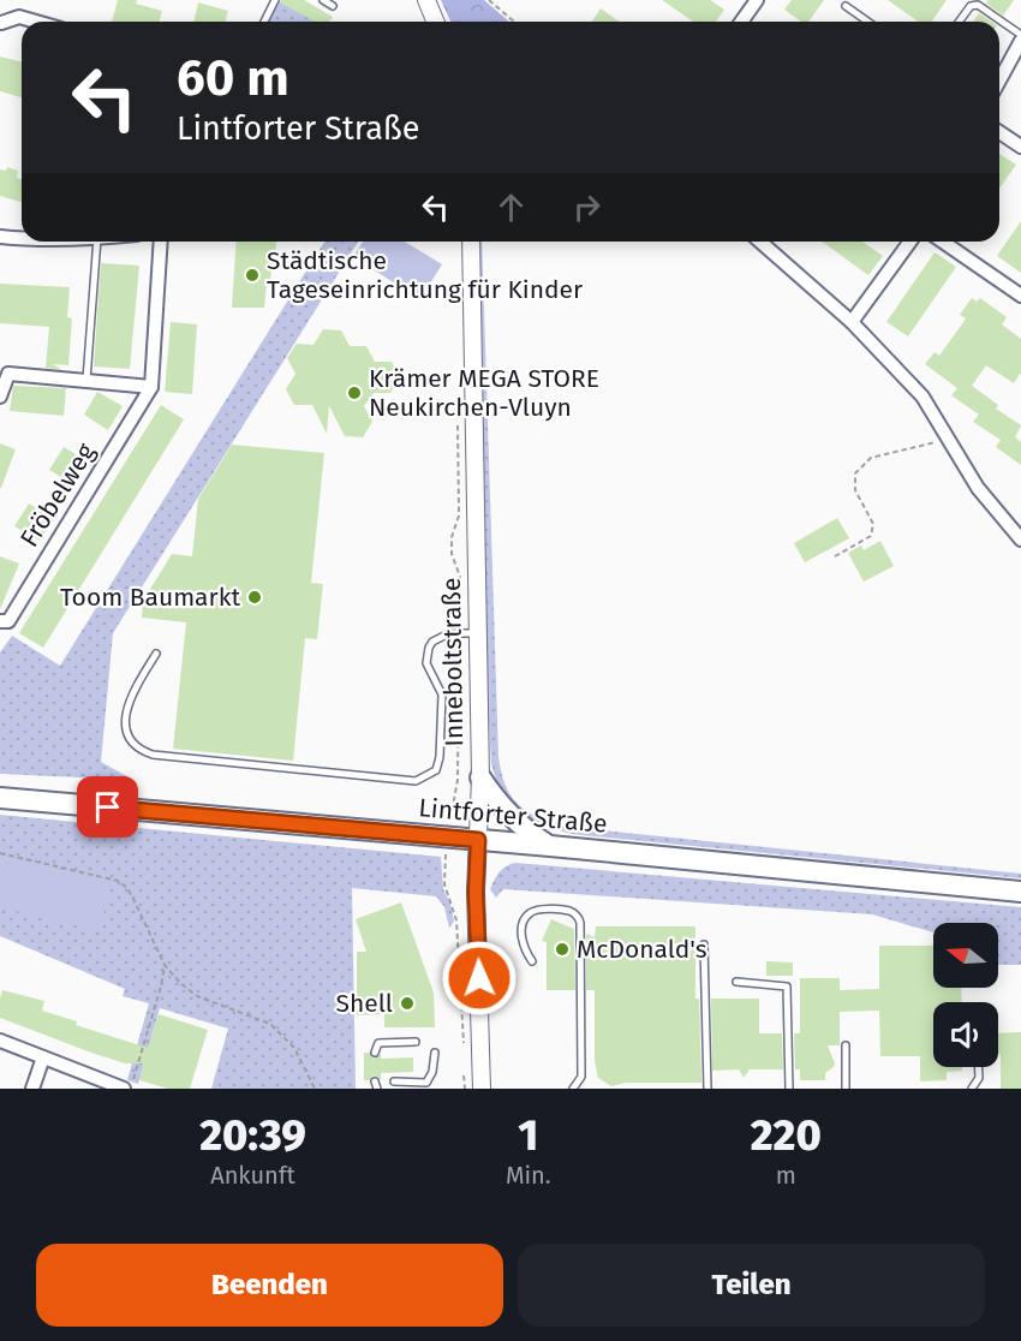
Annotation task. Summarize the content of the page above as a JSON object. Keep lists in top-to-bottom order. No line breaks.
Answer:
{"streets":{"main road":["Lintforter Straße"],"street":["Fröbelweg","Inneboltstraße"]},"crossings":[["Inneboltstraße","Lintforter Straße"]],"places":["Städtische Tageseinrichtung für Kinder","Krämer MEGA STORE Neukirchen-Vluyn","Toom Baumarkt","McDonald's","Shell"],"north":"left","page":{"turn":["60 m","Lintforter Straße"],"eta":["20:39","Ankunft","1","Min.","220","m"],"buttons":["Beenden","Teilen"]}}
